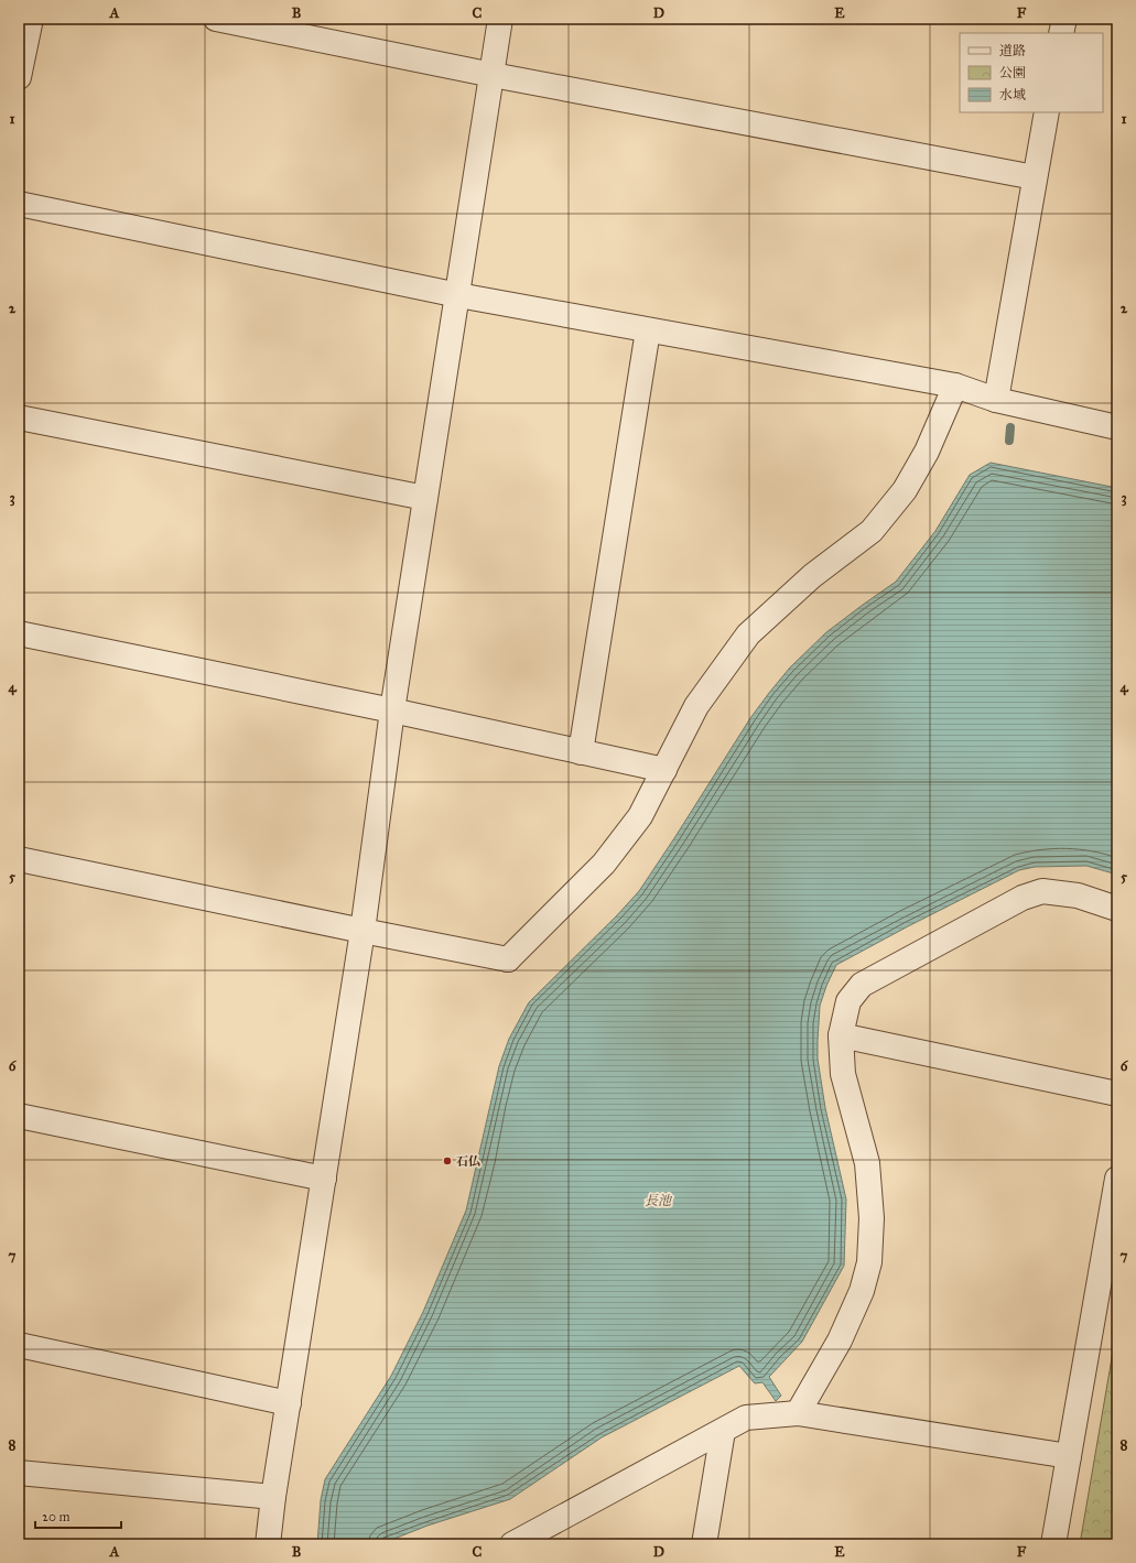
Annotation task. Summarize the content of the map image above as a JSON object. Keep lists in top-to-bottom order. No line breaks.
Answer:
{"water":["長池"],"places":["石仏"],"legend":["道路","公園","水域"],"scale_bar":"20 m","grid":{"columns":["A","B","C","D","E","F"],"rows":["1","2","3","4","5","6","7","8"]}}
